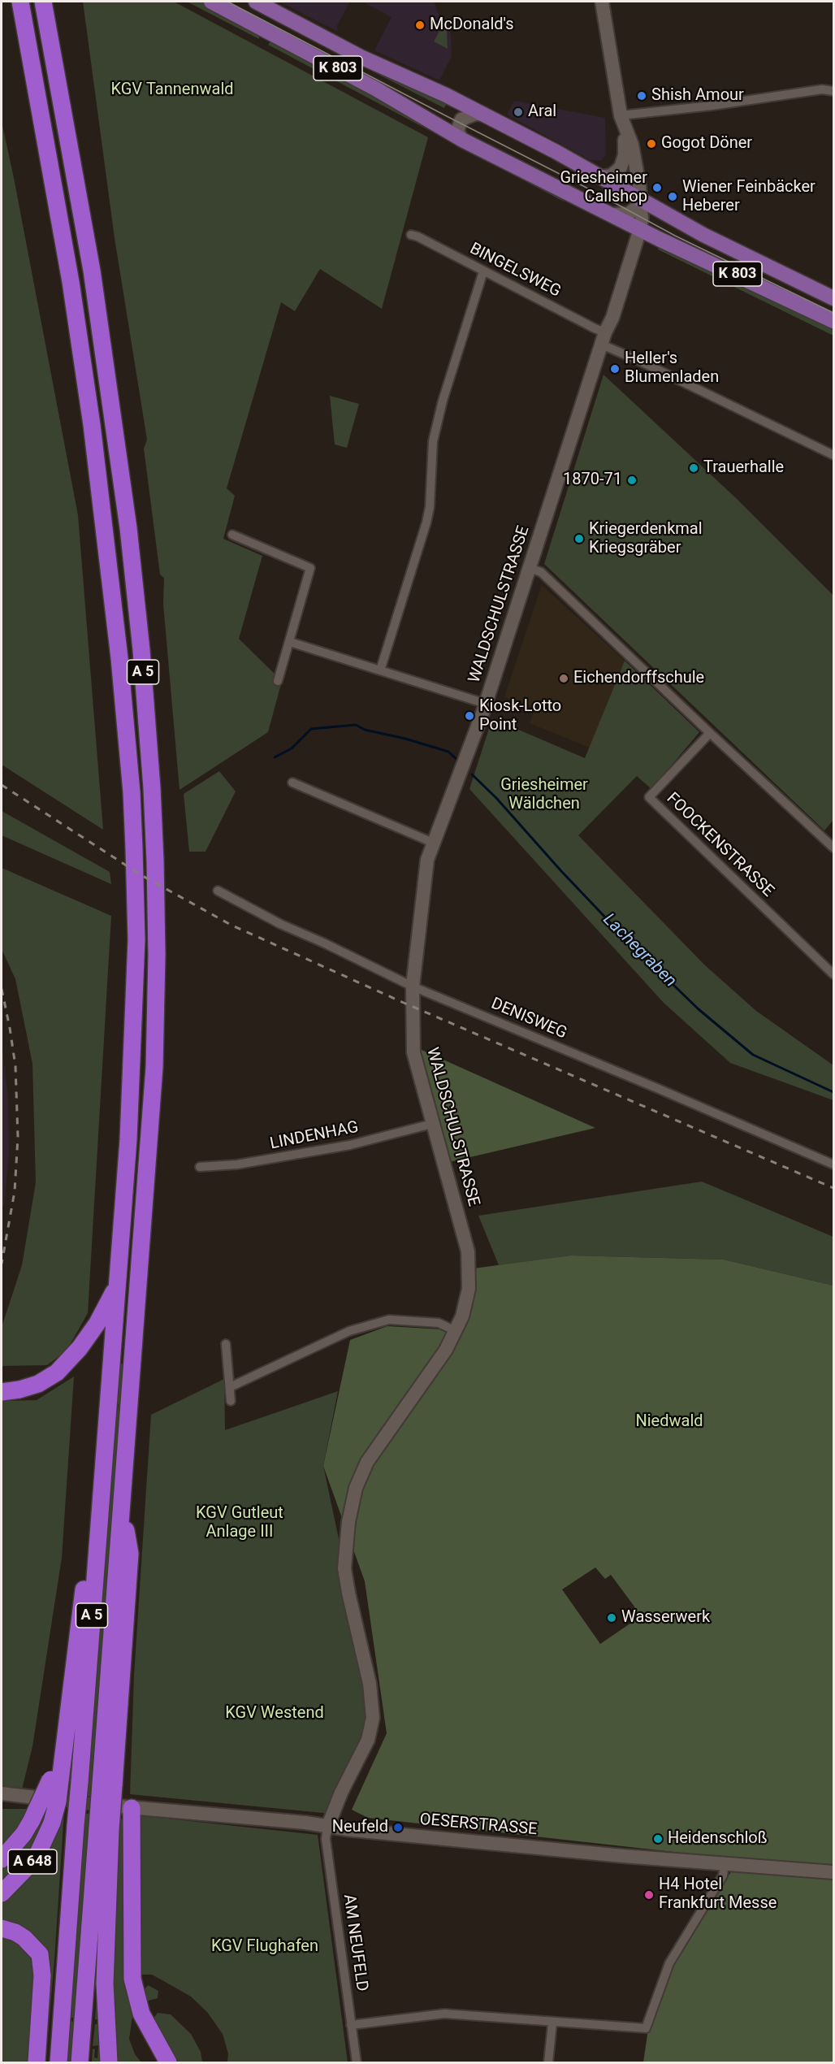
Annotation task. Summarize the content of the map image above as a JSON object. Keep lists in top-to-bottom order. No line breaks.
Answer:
{"streets":{"highway":["A 5","A 648"],"main road":["K 803"],"street":["BINGELSWEG","WALDSCHULSTRASSE","FOOCKENSTRASSE","DENISWEG","LINDENHAG","OESERSTRASSE","AM NEUFELD"]},"crossings":[["K 803","WALDSCHULSTRASSE"],["BINGELSWEG","WALDSCHULSTRASSE"],["WALDSCHULSTRASSE","DENISWEG"],["WALDSCHULSTRASSE","LINDENHAG"],["WALDSCHULSTRASSE","OESERSTRASSE"],["WALDSCHULSTRASSE","AM NEUFELD"],["A 5","A 648"],["OESERSTRASSE","AM NEUFELD"]],"water":["Lachegraben"],"parks":["KGV Tannenwald","Griesheimer Wäldchen","Niedwald","KGV Gutleut Anlage III","KGV Westend","KGV Flughafen"],"places":["McDonald's","Shish Amour","Aral","Gogot Döner","Griesheimer Callshop","Wiener Feinbäcker Heberer","Heller's Blumenladen","Trauerhalle","1870-71","Kriegerdenkmal Kriegsgräber","Eichendorffschule","Kiosk-Lotto Point","Wasserwerk","Neufeld","Heidenschloß","H4 Hotel Frankfurt Messe"]}
